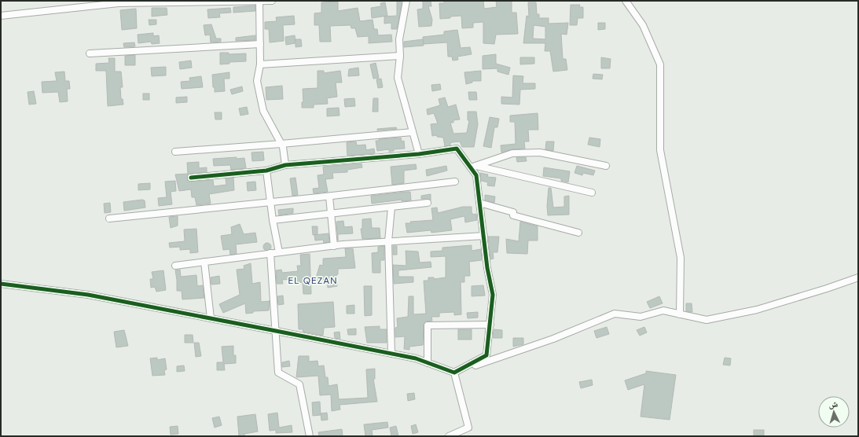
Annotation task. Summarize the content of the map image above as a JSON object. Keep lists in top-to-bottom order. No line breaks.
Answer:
{"districts":["EL QEZAN"],"north":"top"}
